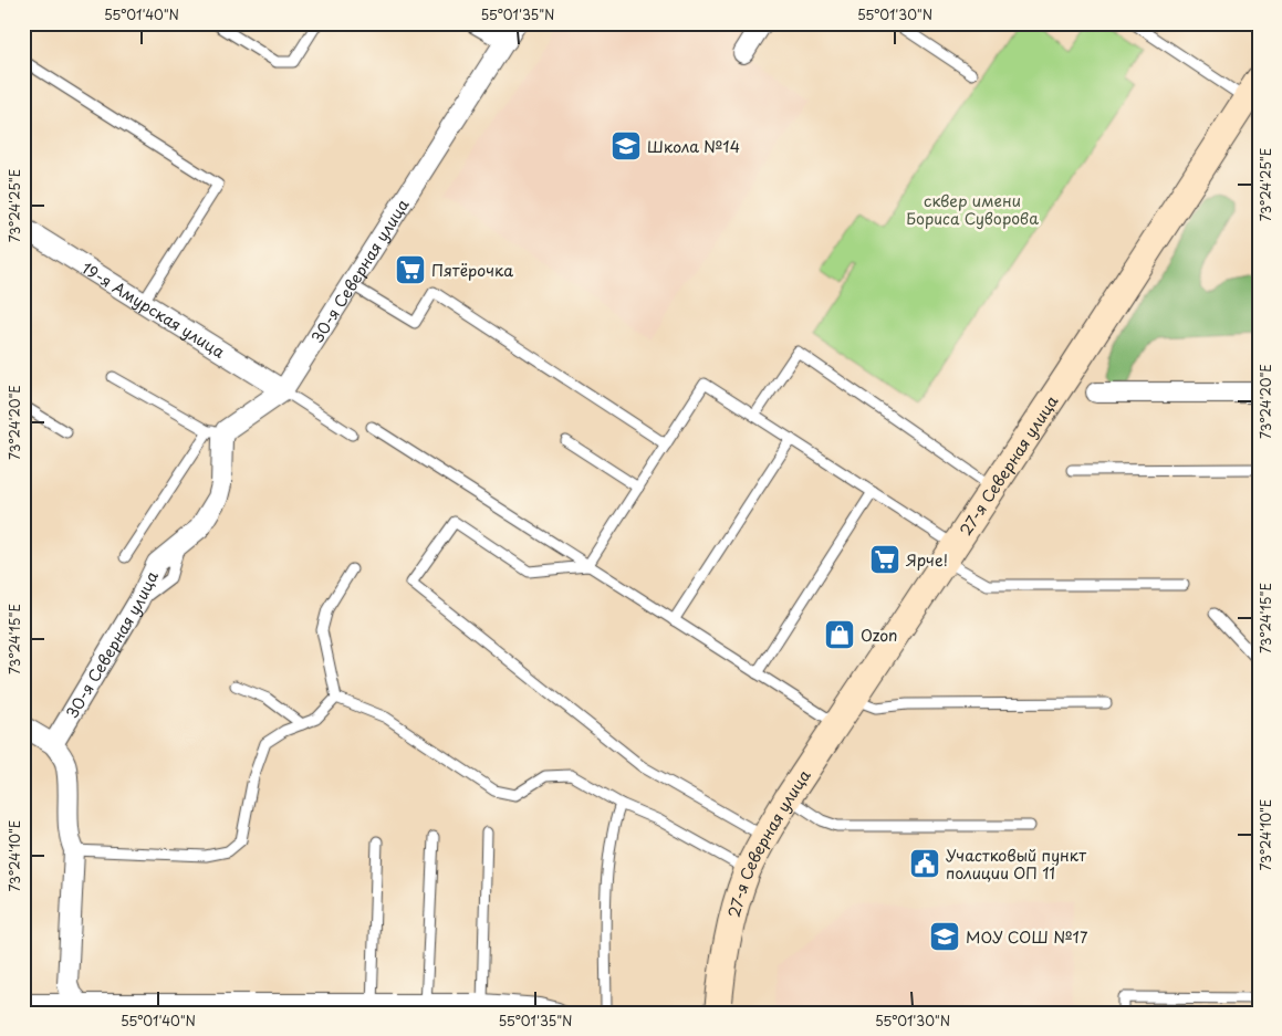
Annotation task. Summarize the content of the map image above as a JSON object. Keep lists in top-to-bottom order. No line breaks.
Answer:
{"streets":{"street":["30-я Северная улица","19-я Амурская улица","27-я Северная улица"]},"crossings":[["30-я Северная улица","19-я Амурская улица"]],"parks":["сквер имени Бориса Суворова"],"places":{"school or university":["Школа №14","МОУ СОШ №17"],"supermarket":["Пятёрочка","Ярче!"],"shop":["Ozon"],"public building":["Участковый пункт полиции ОП 11"]},"coordinates":["55°01'40\"N","55°01'35\"N","55°01'30\"N","73°24'25\"E","73°24'20\"E","73°24'15\"E","73°24'10\"E"]}
